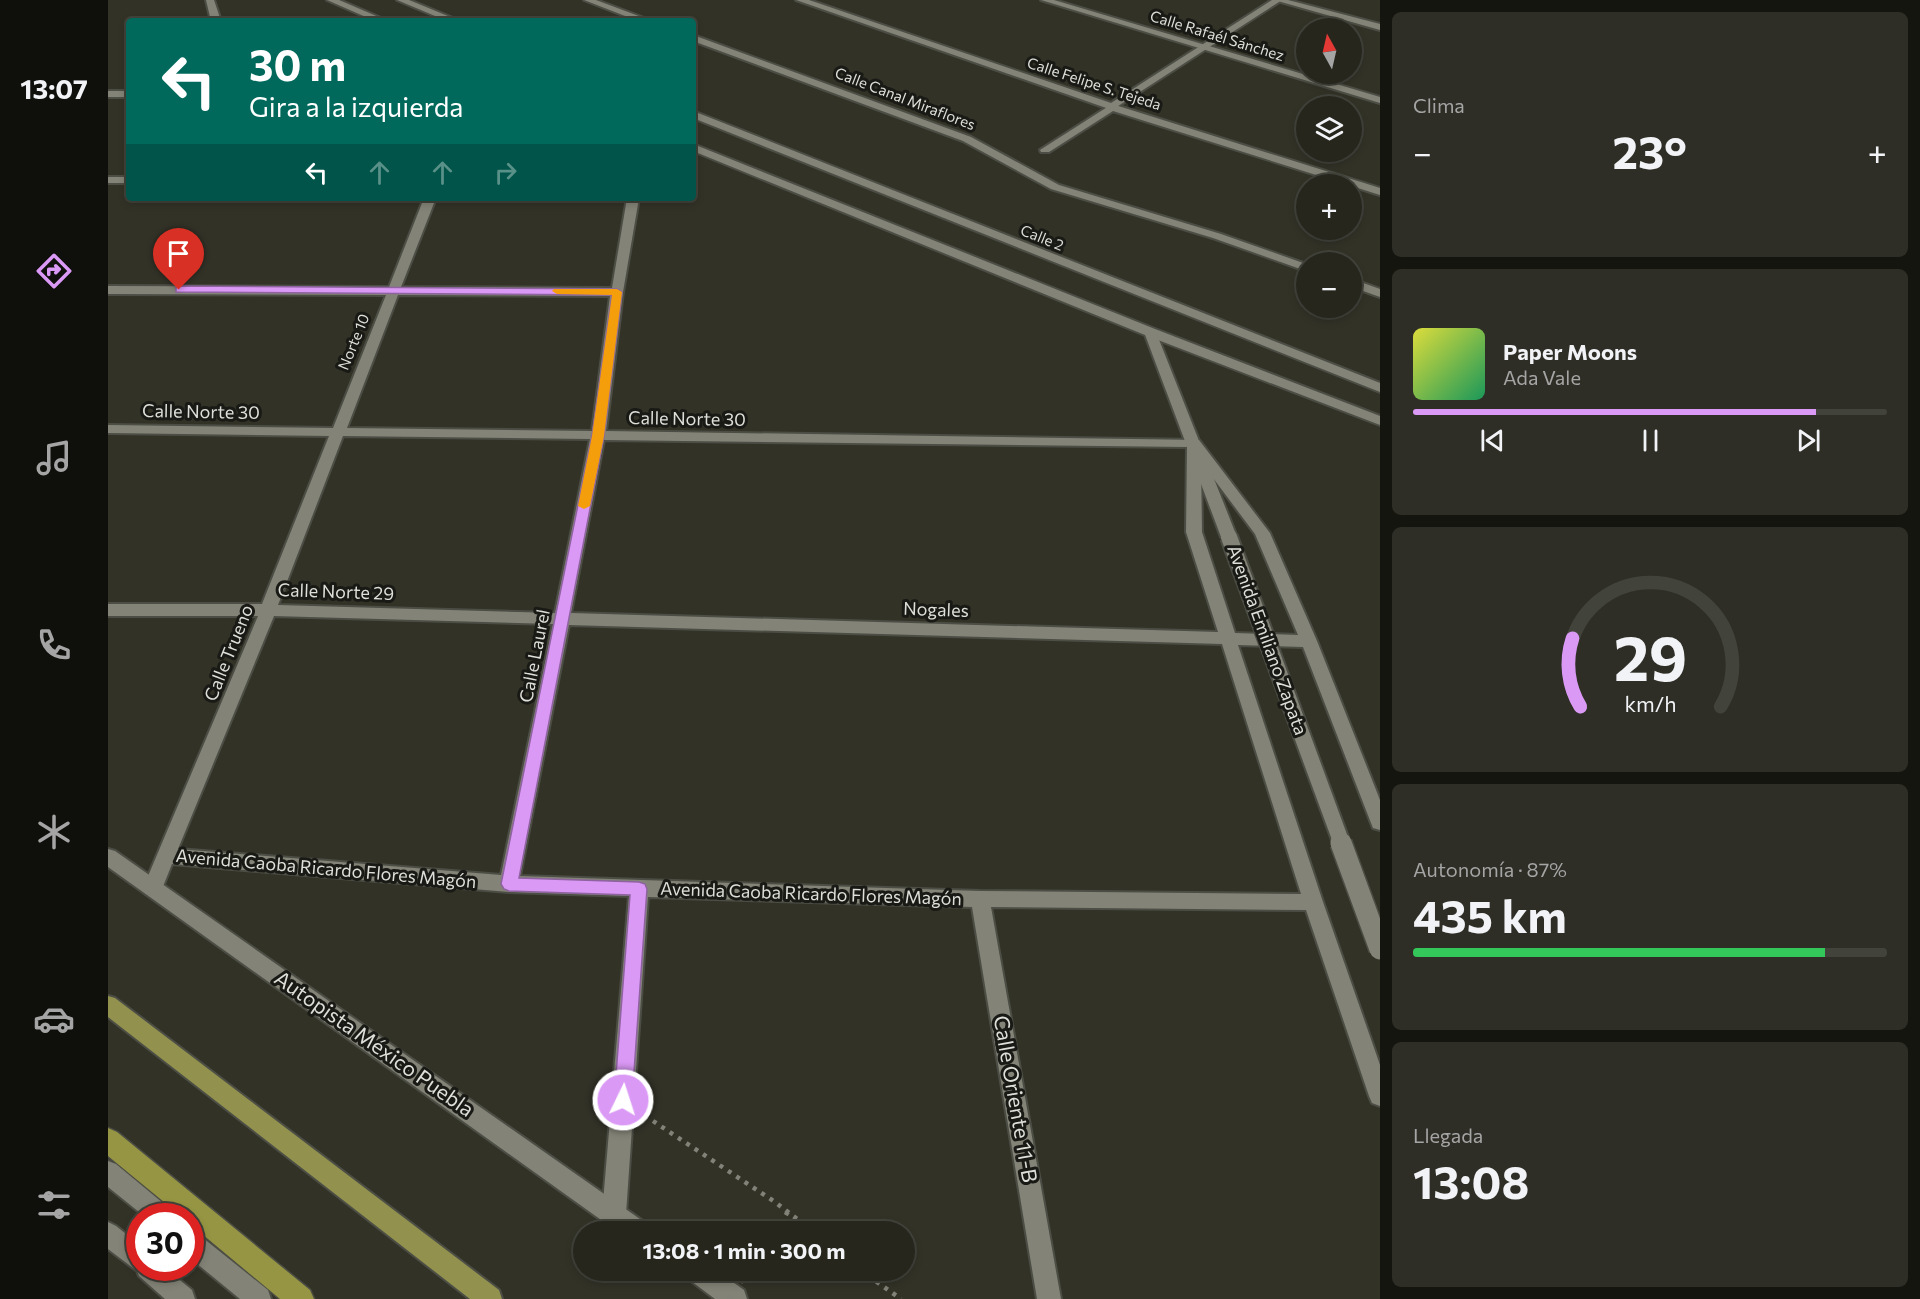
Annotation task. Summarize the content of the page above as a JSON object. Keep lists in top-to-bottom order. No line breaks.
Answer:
{"streets":{"street":["Calle Rafaél Sánchez","Calle Felipe S. Tejeda","Calle Canal Miraflores","Calle 2","Norte 10","Calle Norte 30","Calle Norte 29","Nogales","Avenida Emiliano Zapata","Calle Trueno","Calle Laurel","Avenida Caoba Ricardo Flores Magón","Autopista México Puebla","Calle Oriente 11-B"]},"crossings":[["Norte 10","Calle Norte 30"],["Norte 10","Calle Trueno"],["Calle Norte 30","Avenida Emiliano Zapata"],["Calle Norte 30","Calle Trueno"],["Calle Norte 30","Calle Laurel"],["Calle Norte 29","Nogales"],["Calle Norte 29","Calle Trueno"],["Calle Norte 29","Calle Laurel"],["Nogales","Calle Laurel"],["Calle Trueno","Avenida Caoba Ricardo Flores Magón"],["Calle Trueno","Autopista México Puebla"],["Calle Laurel","Avenida Caoba Ricardo Flores Magón"],["Avenida Caoba Ricardo Flores Magón","Calle Oriente 11-B"]],"north":"top","page":{"tabs":"13:07","tile":["Clima",["Autonomía · 87%","435 km"],["Llegada","13:08"]],"map_buttons":["+","−"],"turn":["30 m","Gira a la izquierda"],"heat":["−","23°","+"],"song":["Paper Moons","Ada Vale"],"limit":"30","trip":"13:08 · 1 min · 300 m","gauge":["29","km/h"]}}
